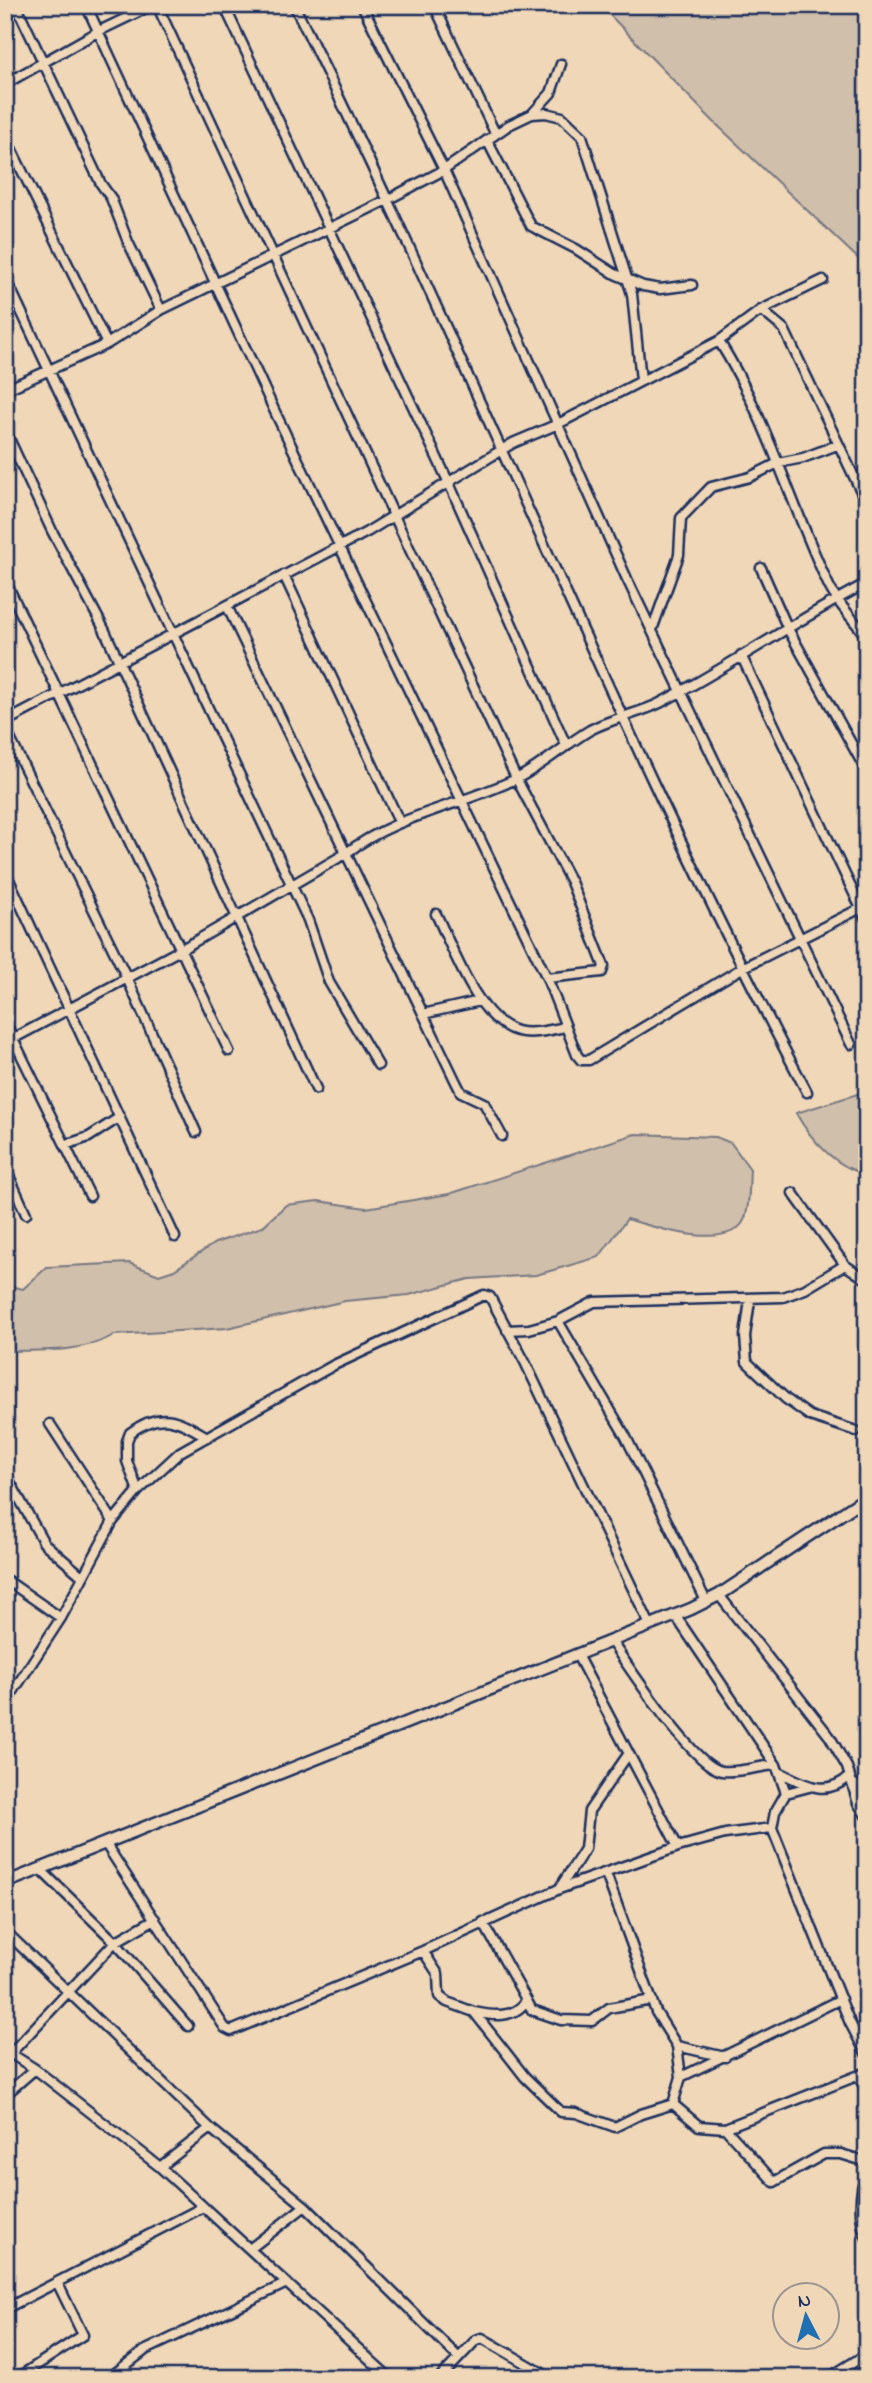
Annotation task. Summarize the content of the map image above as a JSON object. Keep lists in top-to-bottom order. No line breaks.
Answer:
{"north":"top"}
